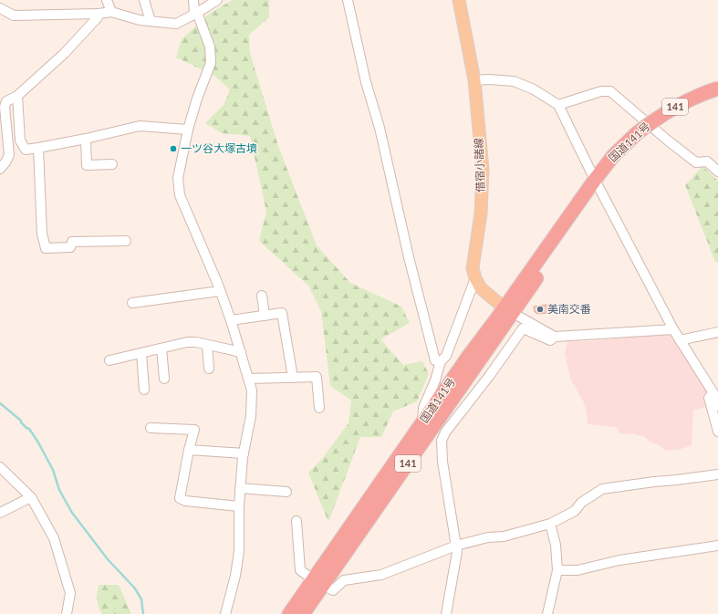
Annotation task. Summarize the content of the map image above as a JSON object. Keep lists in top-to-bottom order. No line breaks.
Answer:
{"streets":{"highway":["141","国道141号"],"main road":["借宿小諸線"]},"places":["一ツ谷大塚古墳","美南交番"]}
